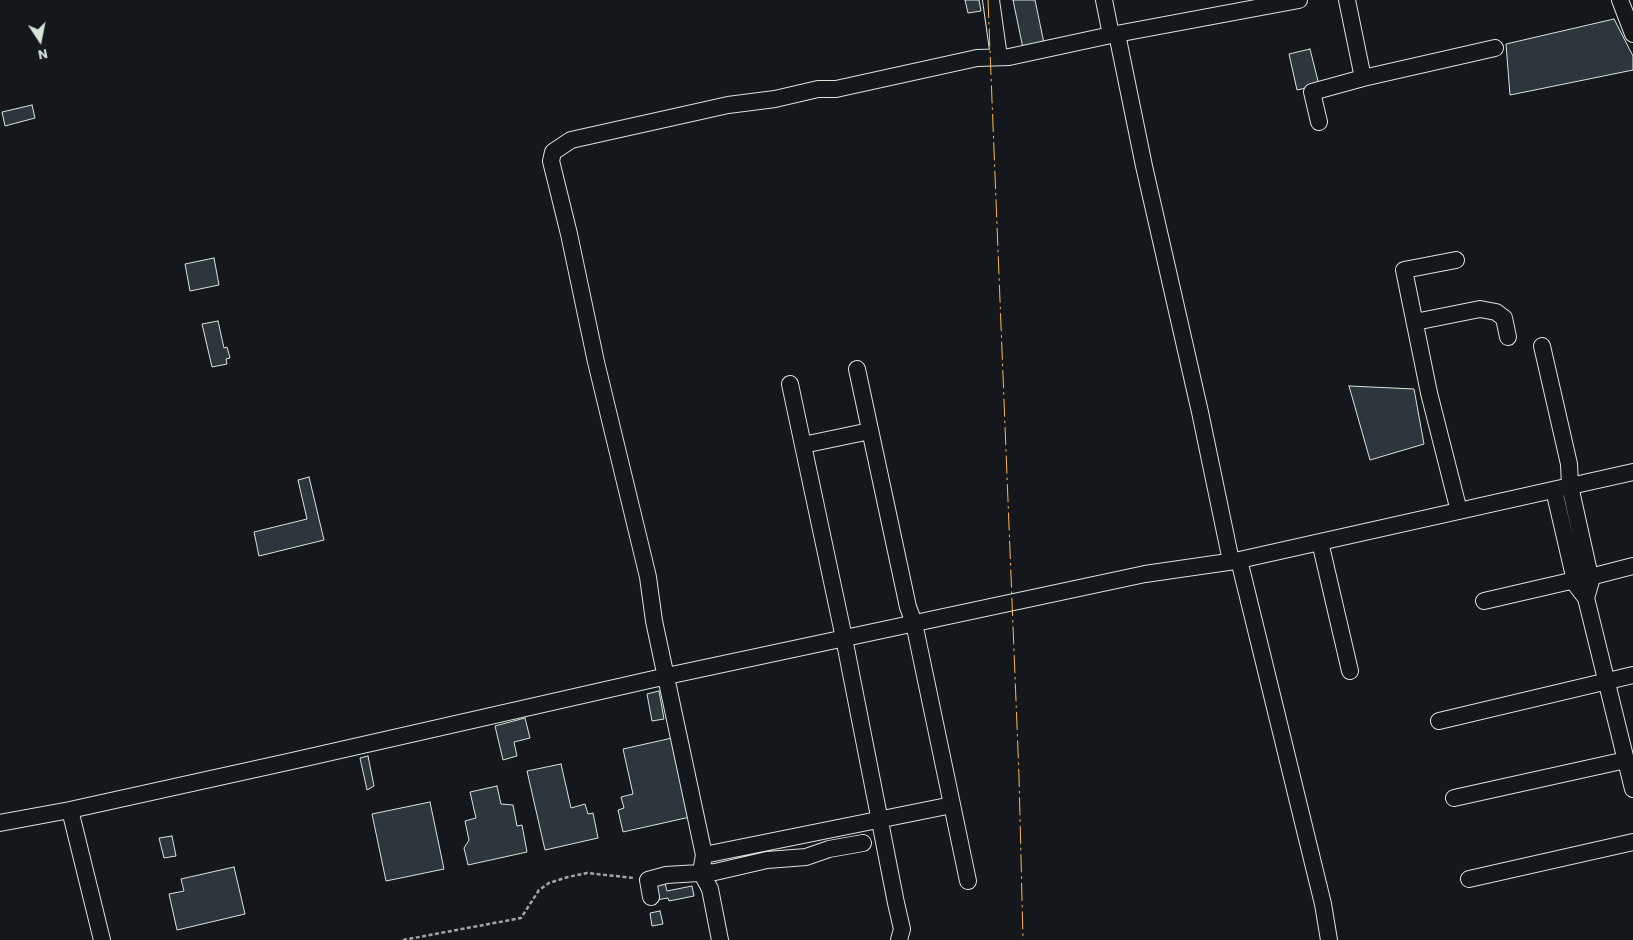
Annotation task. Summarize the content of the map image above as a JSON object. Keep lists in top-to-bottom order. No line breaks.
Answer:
{"north":"bottom"}
